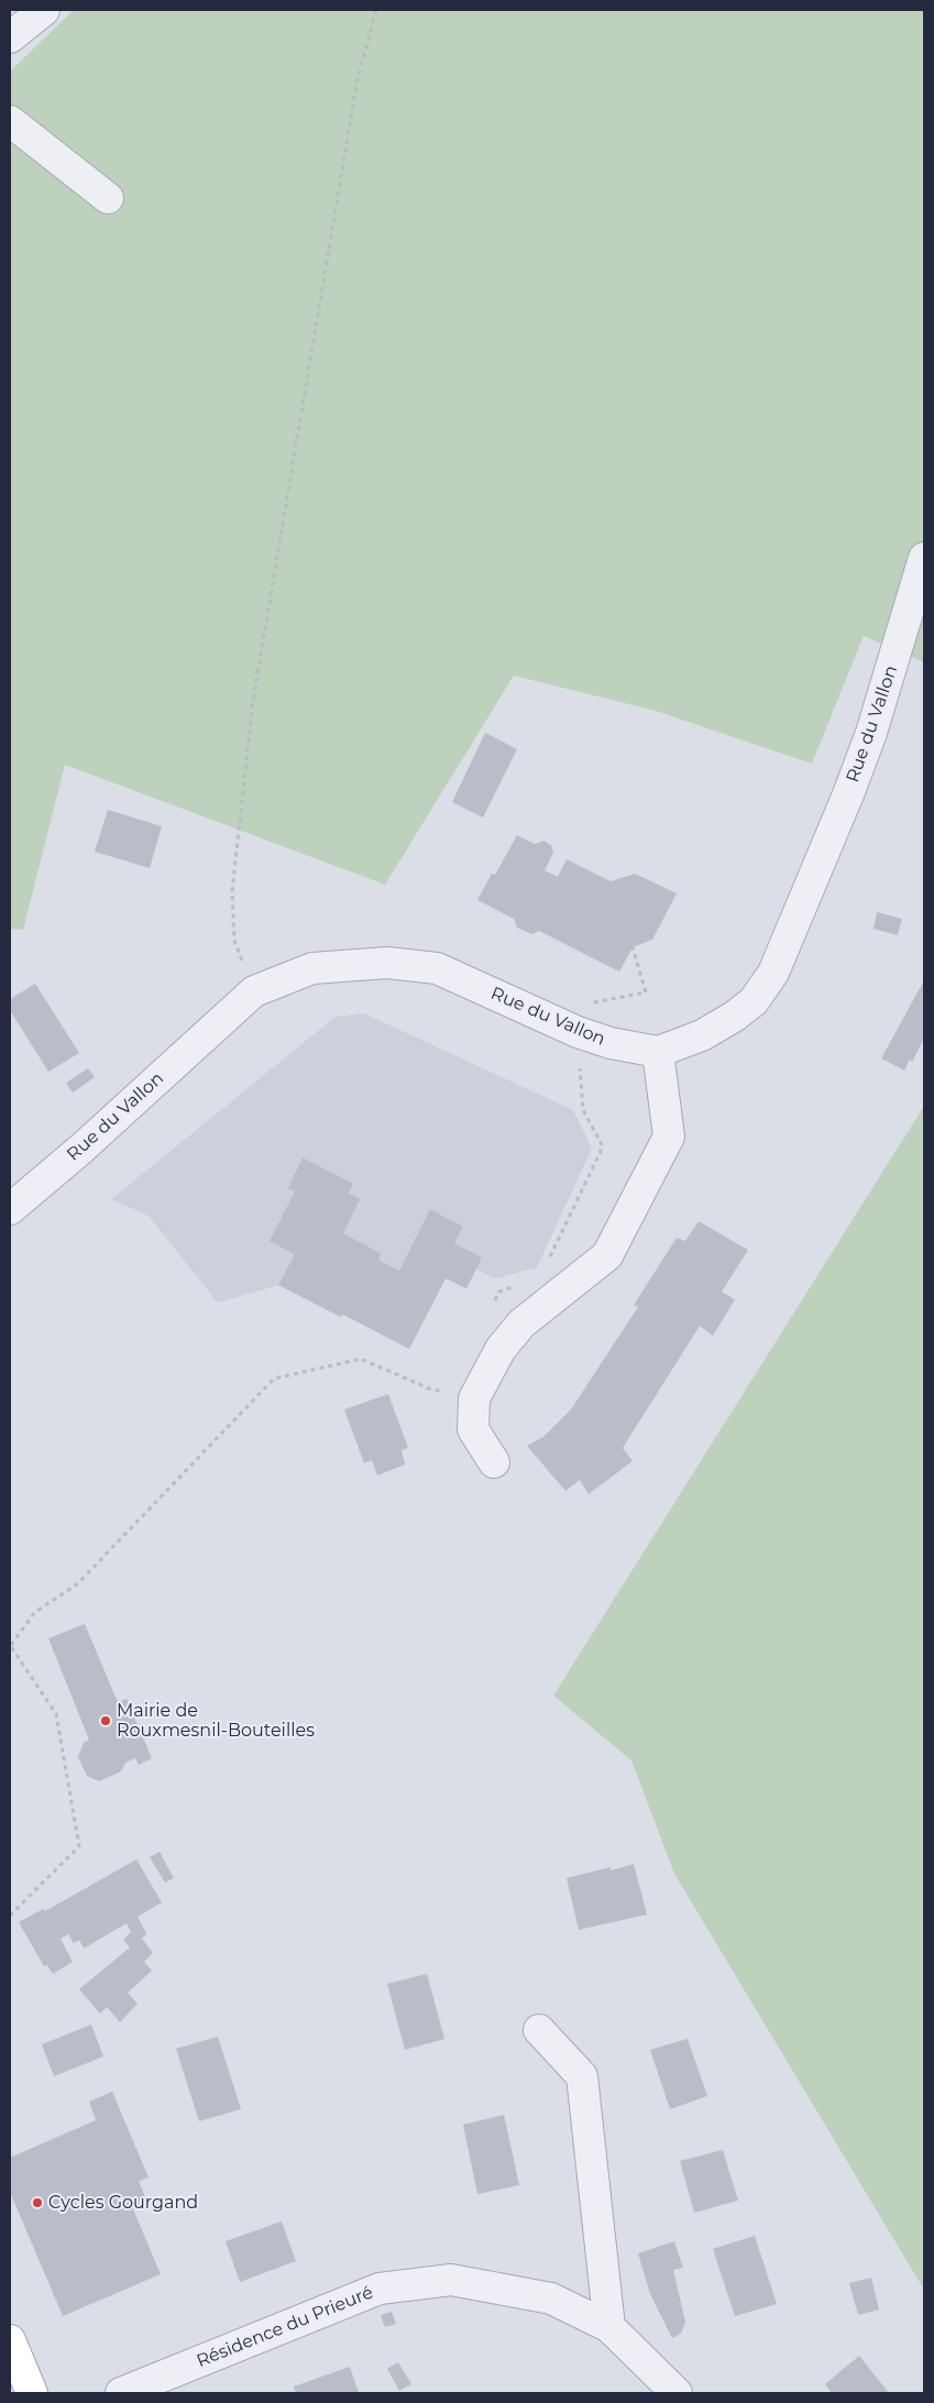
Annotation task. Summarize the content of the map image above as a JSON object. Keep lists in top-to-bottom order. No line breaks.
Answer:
{"streets":{"street":["Rue du Vallon","Résidence du Prieuré"]},"places":["Mairie de Rouxmesnil-Bouteilles","Cycles Gourgand"]}
